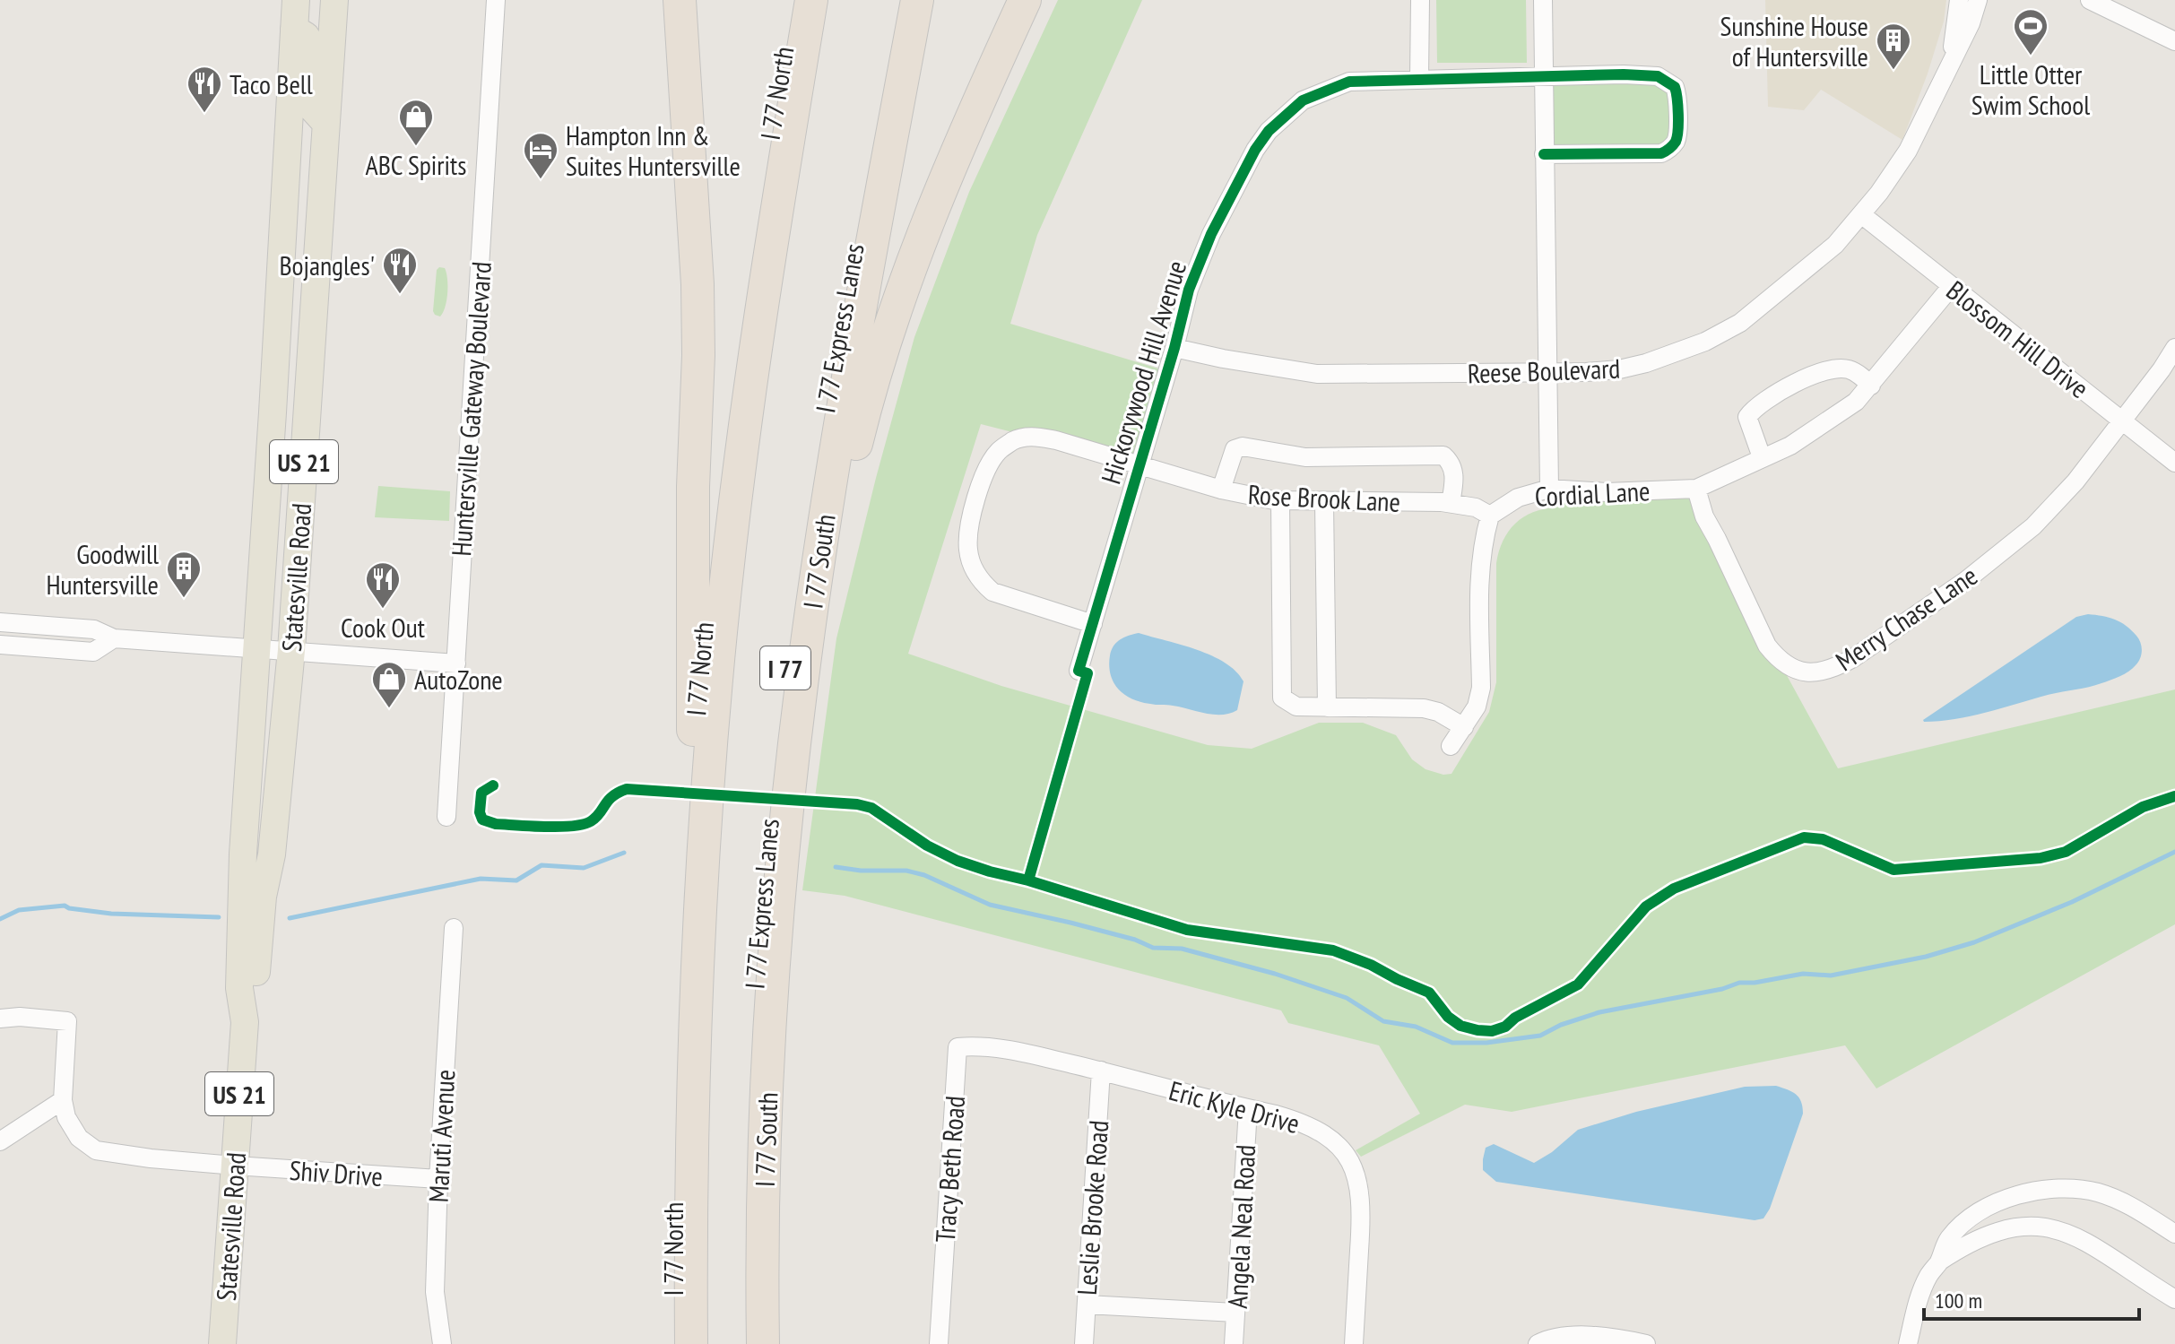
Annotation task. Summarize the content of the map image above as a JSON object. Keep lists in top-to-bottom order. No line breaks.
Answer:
{"streets":{"highway":["I 77 North","I 77 Express Lanes","I 77 South","I 77"],"main road":["US 21","Statesville Road"],"street":["Blossom Hill Drive","Reese Boulevard","Hickorywood Hill Avenue","Huntersville Gateway Boulevard","Cordial Lane","Rose Brook Lane","Merry Chase Lane","Eric Kyle Drive","Maruti Avenue","Tracy Beth Road","Shiv Drive","Leslie Brooke Road","Angela Neal Road"]},"crossings":[["Blossom Hill Drive","Reese Boulevard"],["Blossom Hill Drive","Cordial Lane"],["Blossom Hill Drive","Merry Chase Lane"],["Reese Boulevard","Hickorywood Hill Avenue"],["Hickorywood Hill Avenue","Rose Brook Lane"],["Cordial Lane","Rose Brook Lane"],["Cordial Lane","Merry Chase Lane"],["Statesville Road","Shiv Drive"],["Eric Kyle Drive","Tracy Beth Road"],["Eric Kyle Drive","Leslie Brooke Road"],["Eric Kyle Drive","Angela Neal Road"],["Maruti Avenue","Shiv Drive"]],"places":{"sports":["Little Otter Swim School"],"building":["Sunshine House of Huntersville","Goodwill Huntersville"],"restaurant":["Taco Bell","Bojangles'","Cook Out"],"shop":["ABC Spirits","AutoZone"],"hotel":["Hampton Inn & Suites Huntersville"]},"scale_bar":"100 m"}
